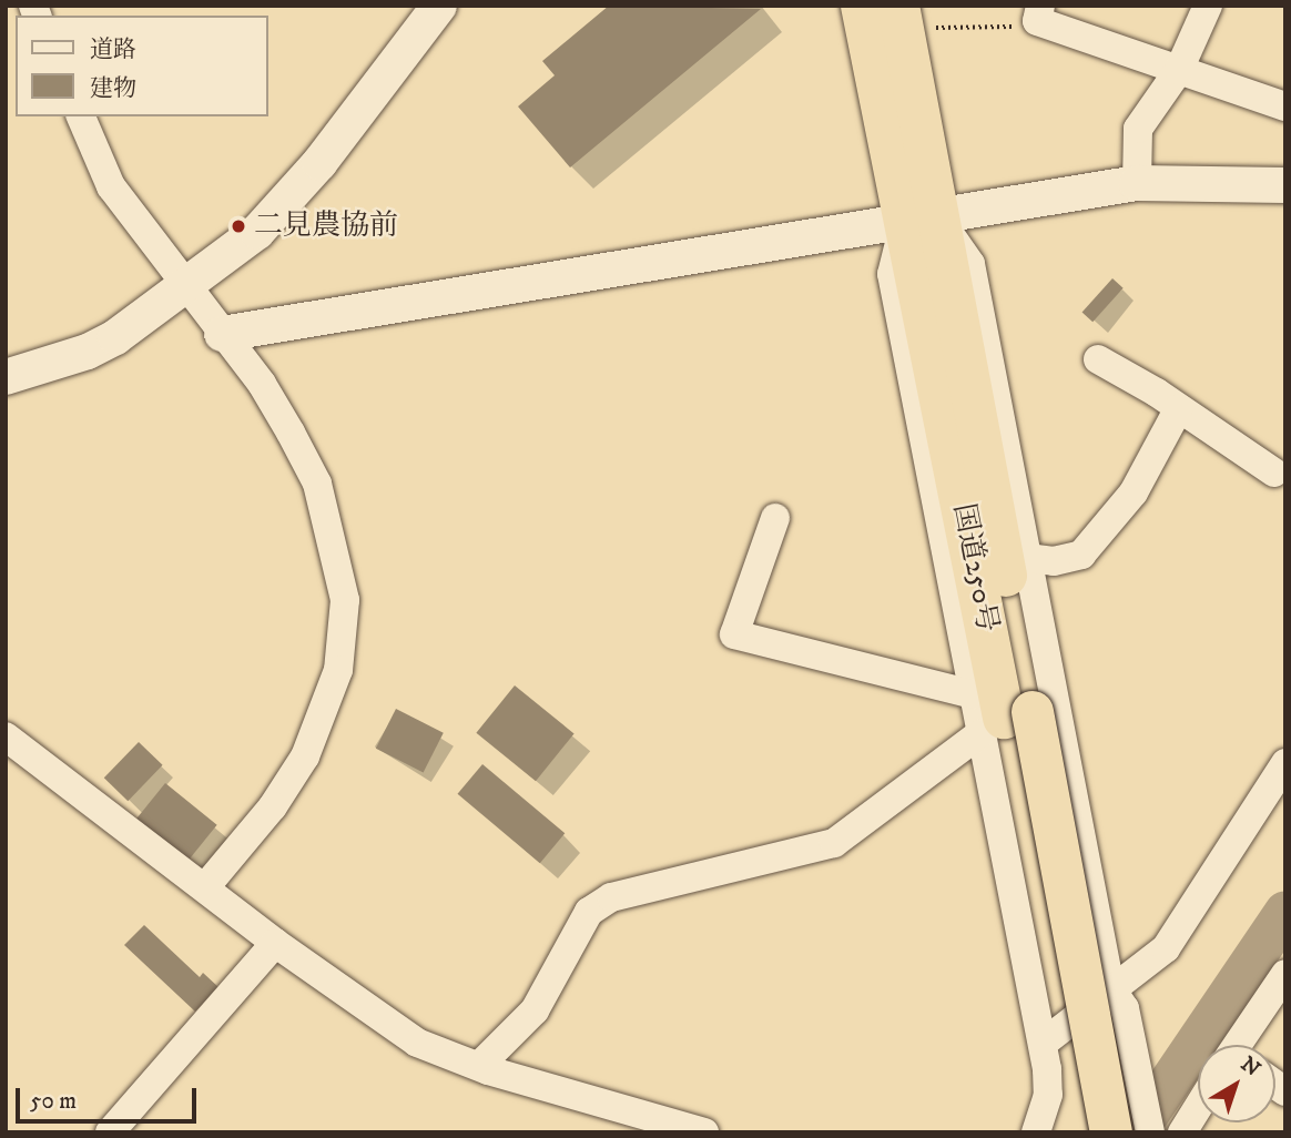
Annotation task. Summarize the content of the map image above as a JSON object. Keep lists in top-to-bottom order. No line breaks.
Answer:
{"streets":{"highway":["国道250号"]},"places":["二見農協前"],"legend":["道路","建物"],"scale_bar":"50 m","north":"top right"}
